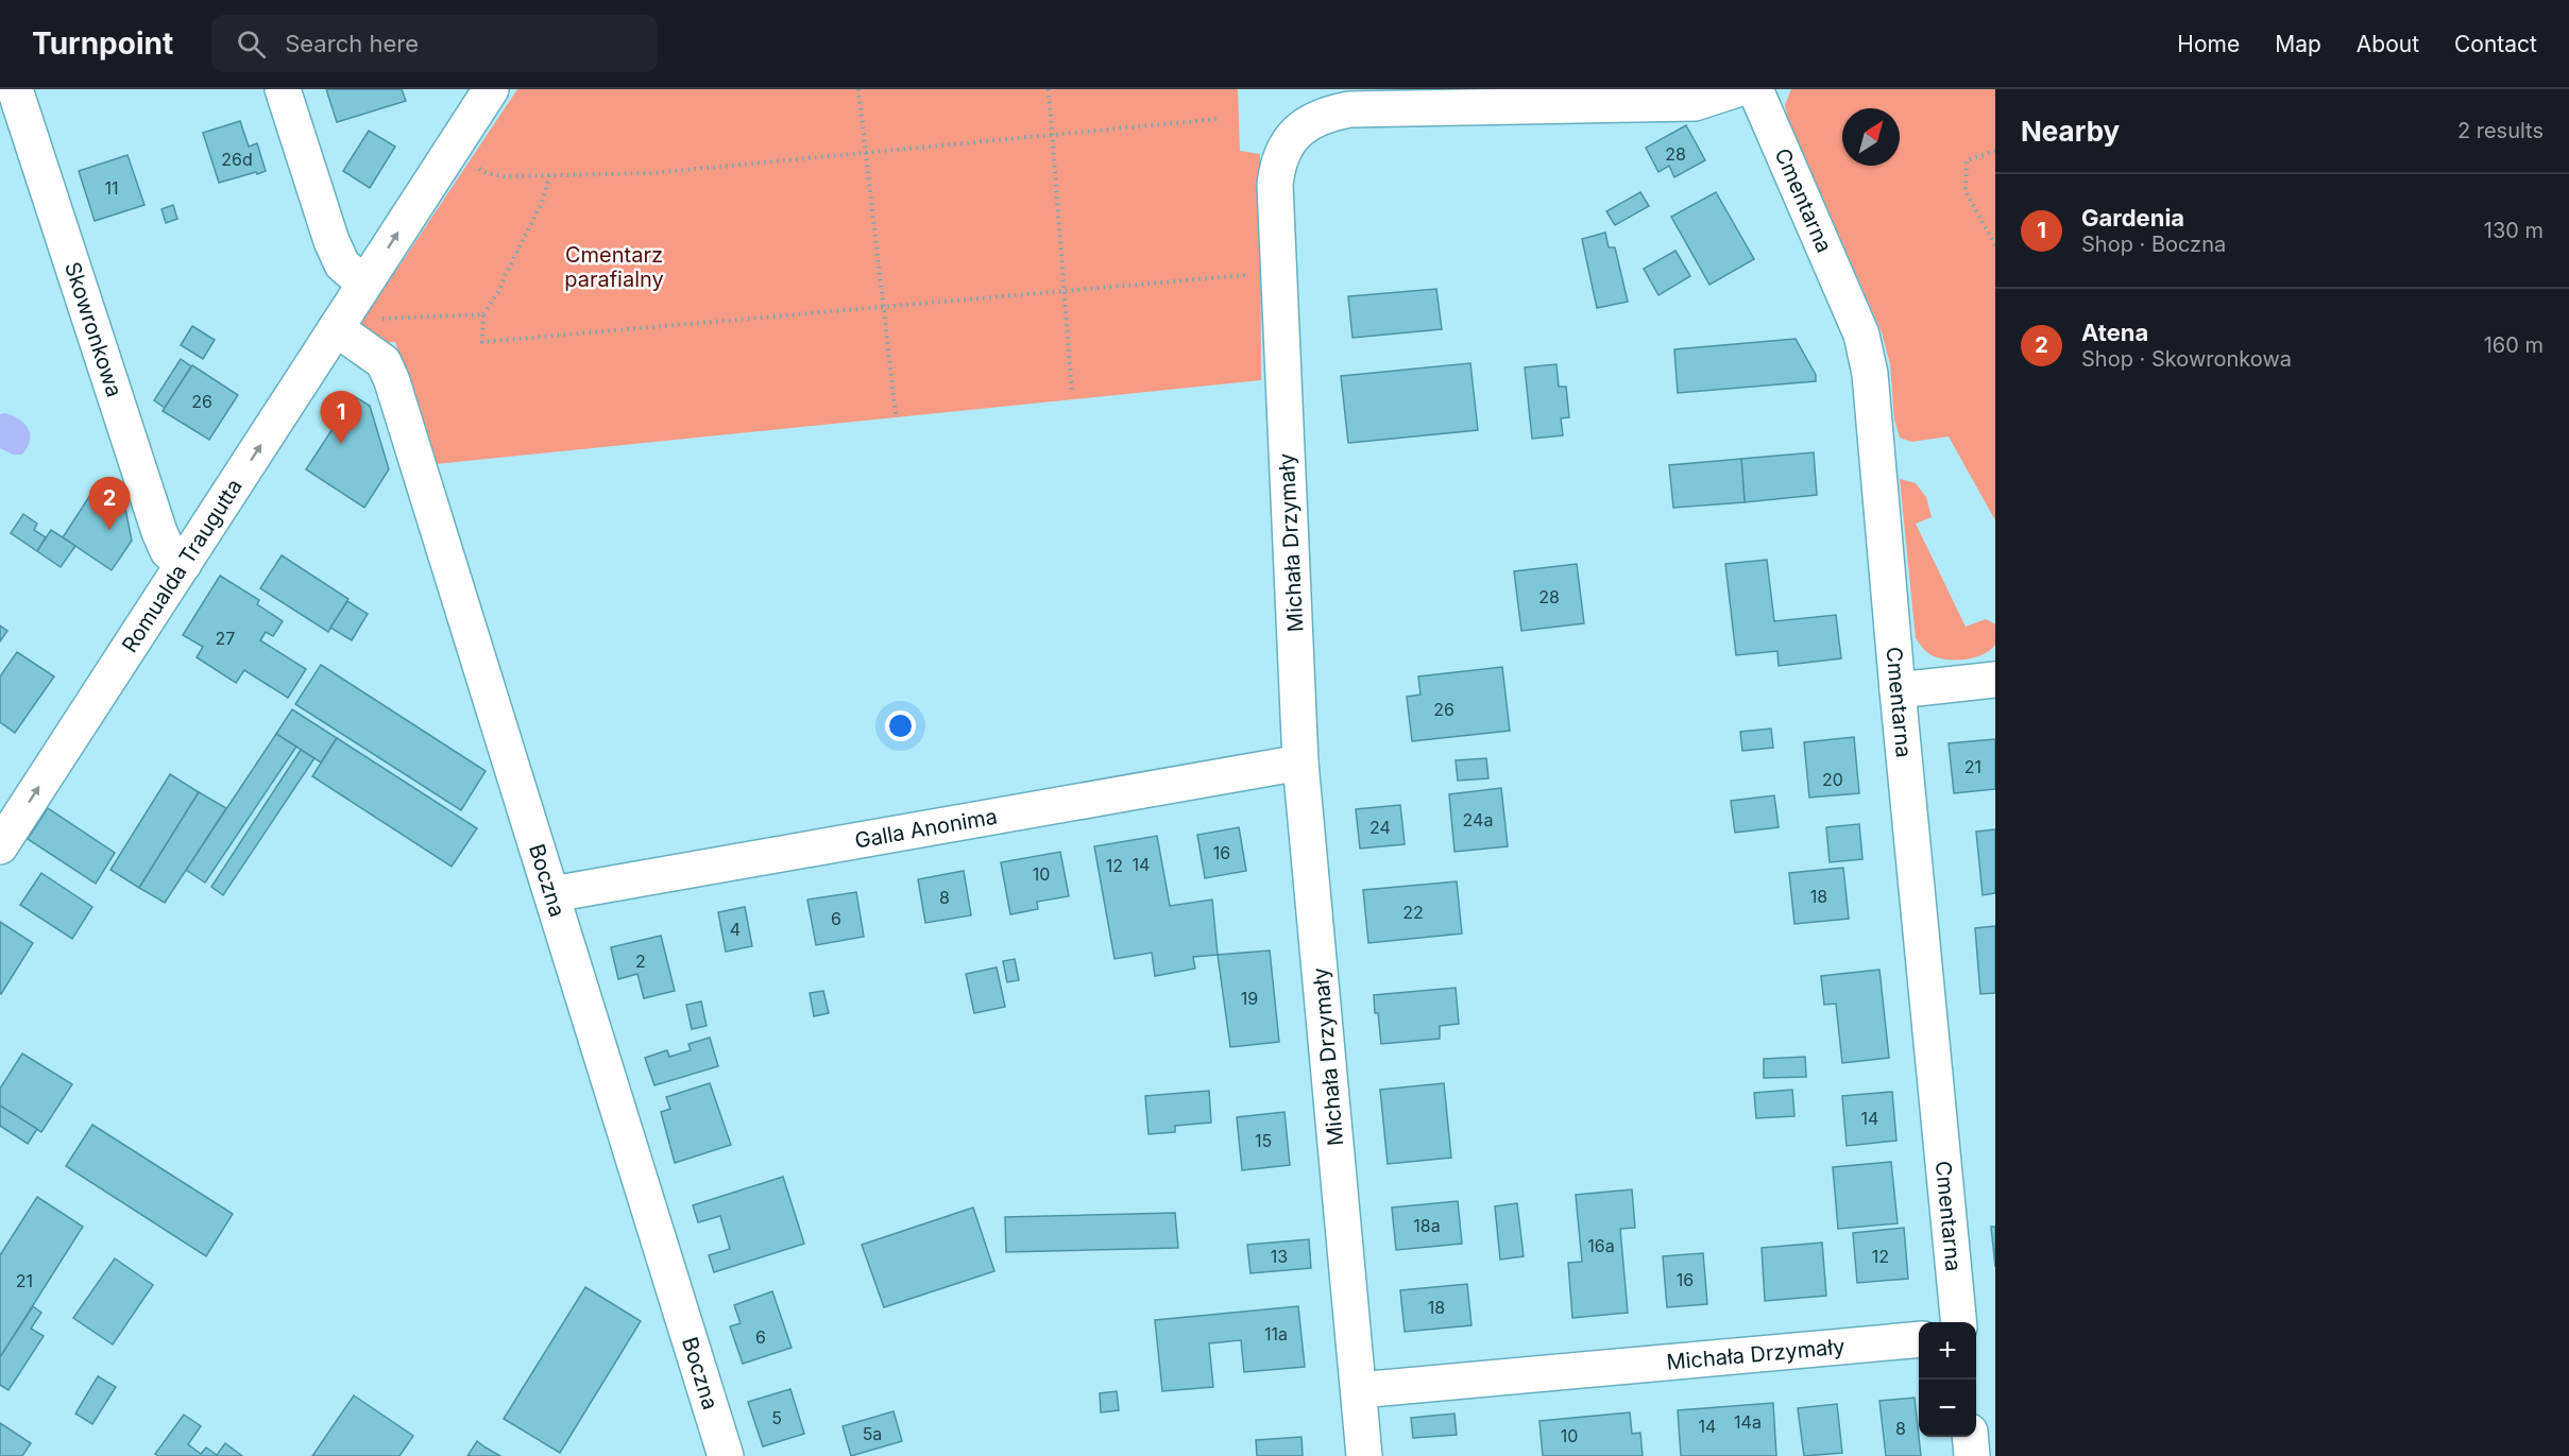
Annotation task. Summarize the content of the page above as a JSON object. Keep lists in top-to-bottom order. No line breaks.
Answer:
{"streets":{"street":["Cmentarna","Skowronkowa","Michała Drzymały","Romualda Traugutta","Galla Anonima","Boczna"]},"crossings":[["Cmentarna","Michała Drzymały"],["Skowronkowa","Romualda Traugutta"],["Michała Drzymały","Galla Anonima"],["Romualda Traugutta","Boczna"],["Galla Anonima","Boczna"]],"one_way":["Romualda Traugutta"],"parks":["Cmentarz parafialny"],"house_numbers":["28","26d","11","26","28","27","26","21","20","24a","24","16","14","12","10","18","8","22","6","4","2","19","14","15","18a","16a","13","12","16","21","18","11a","6","5","14a","14","8","5a","10"],"north":"top right","page":{"header":"Turnpoint","search":"Search here","nav":["Home","Map","About","Contact"],"heading":["Nearby","2 results"],"list":[{"mark":"1","name":"Gardenia","note":"Shop · Boczna","value":"130 m"},{"mark":"2","name":"Atena","note":"Shop · Skowronkowa","value":"160 m"}],"pins":["1","2"],"map_buttons":["+","−"]}}
